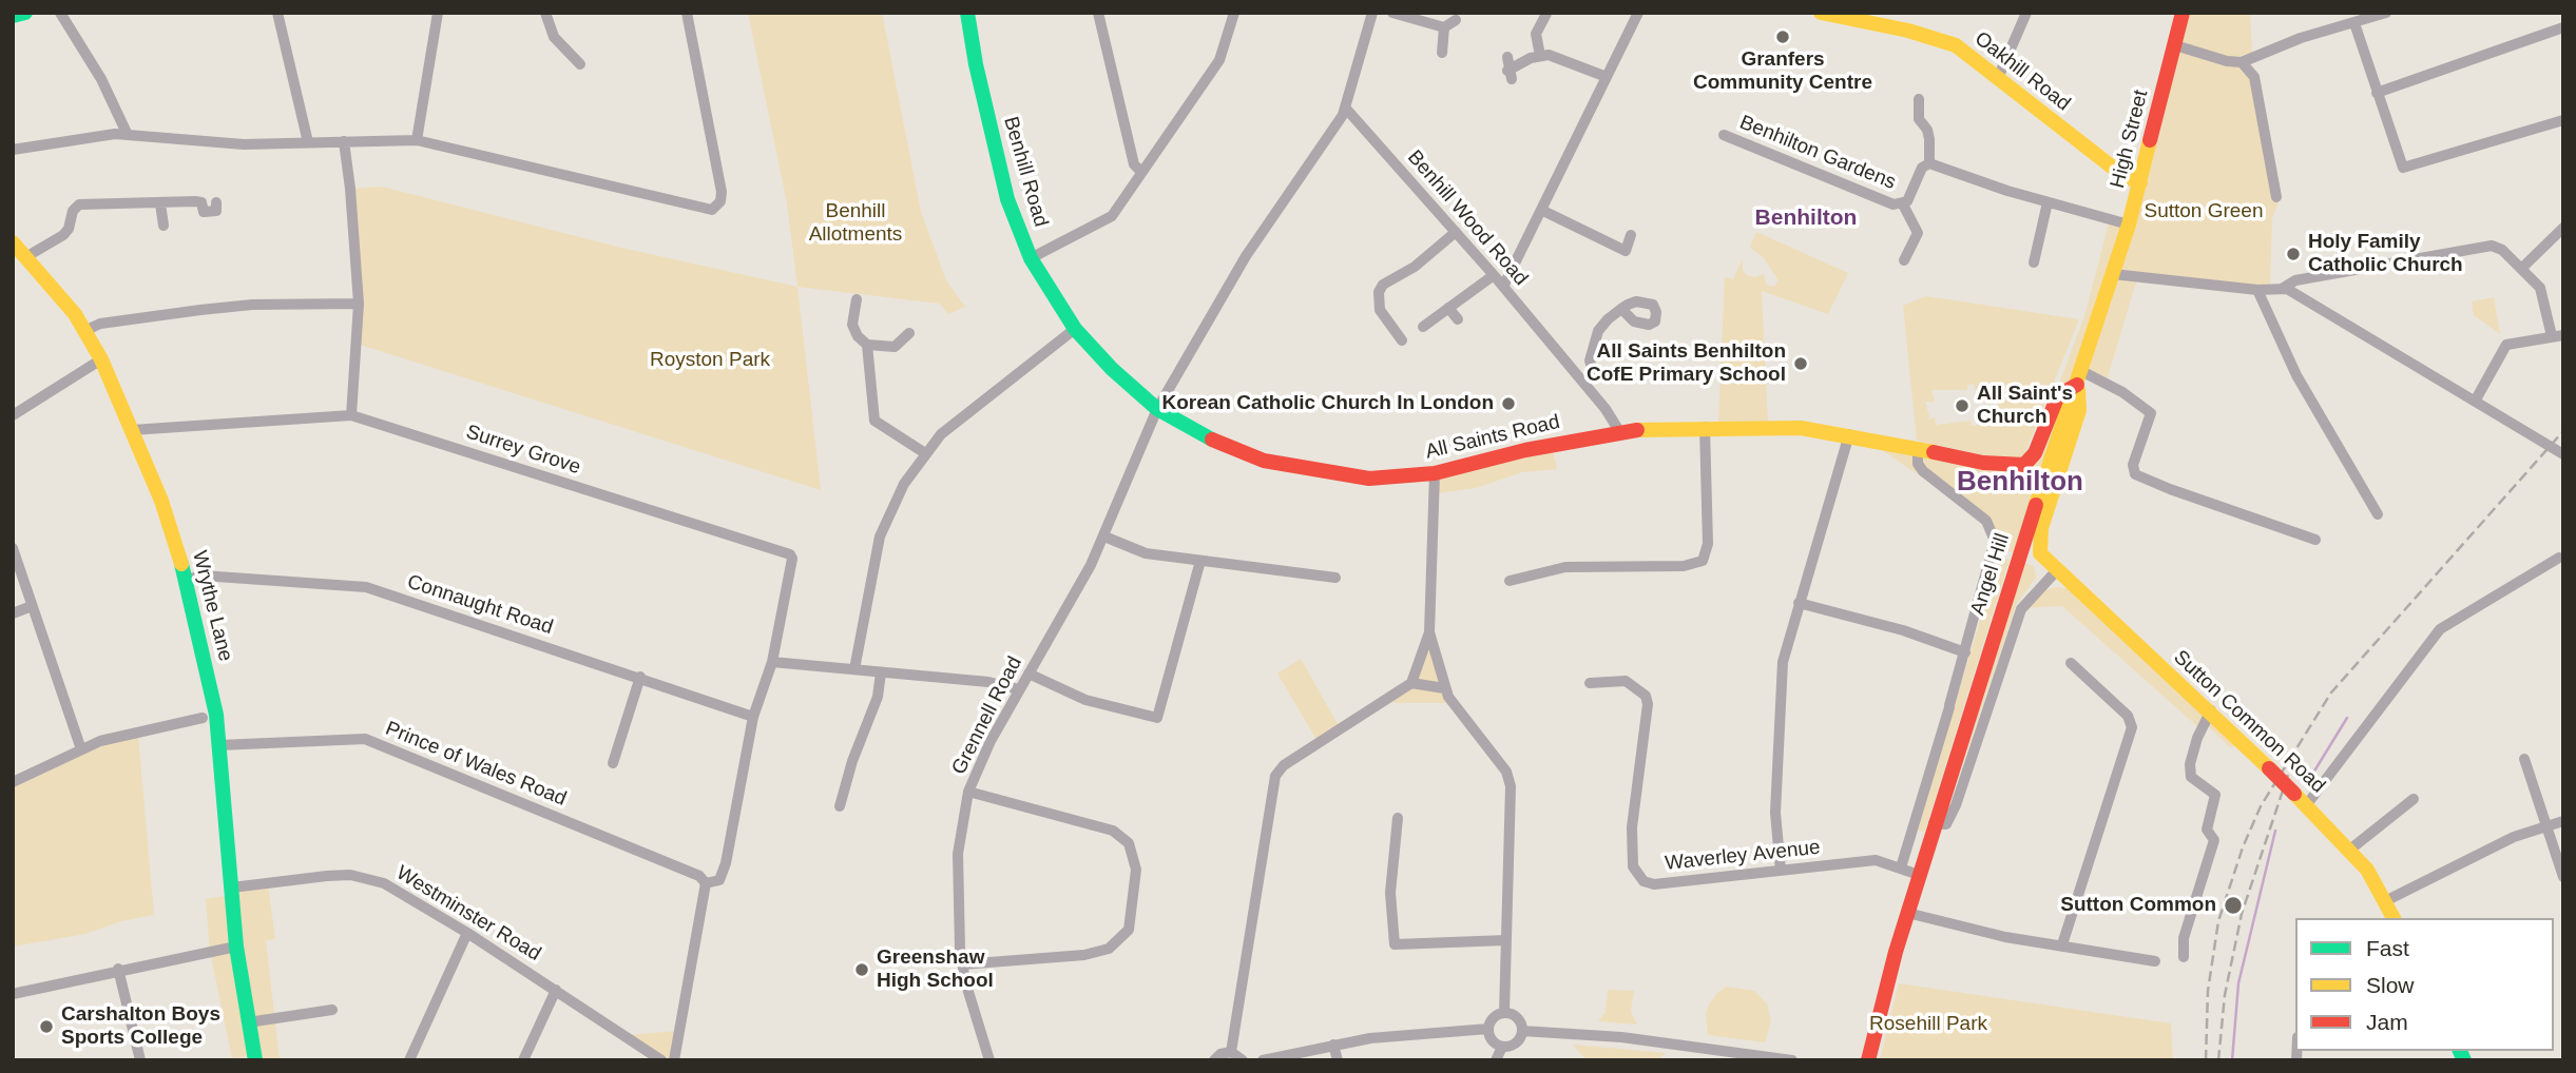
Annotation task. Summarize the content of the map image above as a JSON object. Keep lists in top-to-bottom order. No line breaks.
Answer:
{"streets":{"main road":["Oakhill Road","High Street","Benhill Road","All Saints Road","Angel Hill","Wrythe Lane","Sutton Common Road"],"street":["Benhilton Gardens","Benhill Wood Road","Surrey Grove","Connaught Road","Grennell Road","Prince of Wales Road","Waverley Avenue","Westminster Road"]},"crossings":[["Oakhill Road","High Street"],["High Street","All Saints Road"],["High Street","Angel Hill"],["Benhill Road","All Saints Road"],["Benhill Wood Road","All Saints Road"],["Benhill Wood Road","Grennell Road"],["All Saints Road","Angel Hill"],["All Saints Road","Grennell Road"],["Surrey Grove","Wrythe Lane"],["Angel Hill","Sutton Common Road"],["Angel Hill","Waverley Avenue"],["Connaught Road","Wrythe Lane"],["Wrythe Lane","Prince of Wales Road"],["Wrythe Lane","Westminster Road"]],"districts":["Benhilton","Benhilton"],"parks":["Benhill Allotments","Sutton Green","Royston Park","Rosehill Park"],"places":["Granfers Community Centre","Holy Family Catholic Church","All Saints Benhilton CofE Primary School","Korean Catholic Church In London","All Saint's Church","Sutton Common","Greenshaw High School","Carshalton Boys Sports College"],"legend":["Fast","Slow","Jam"]}
